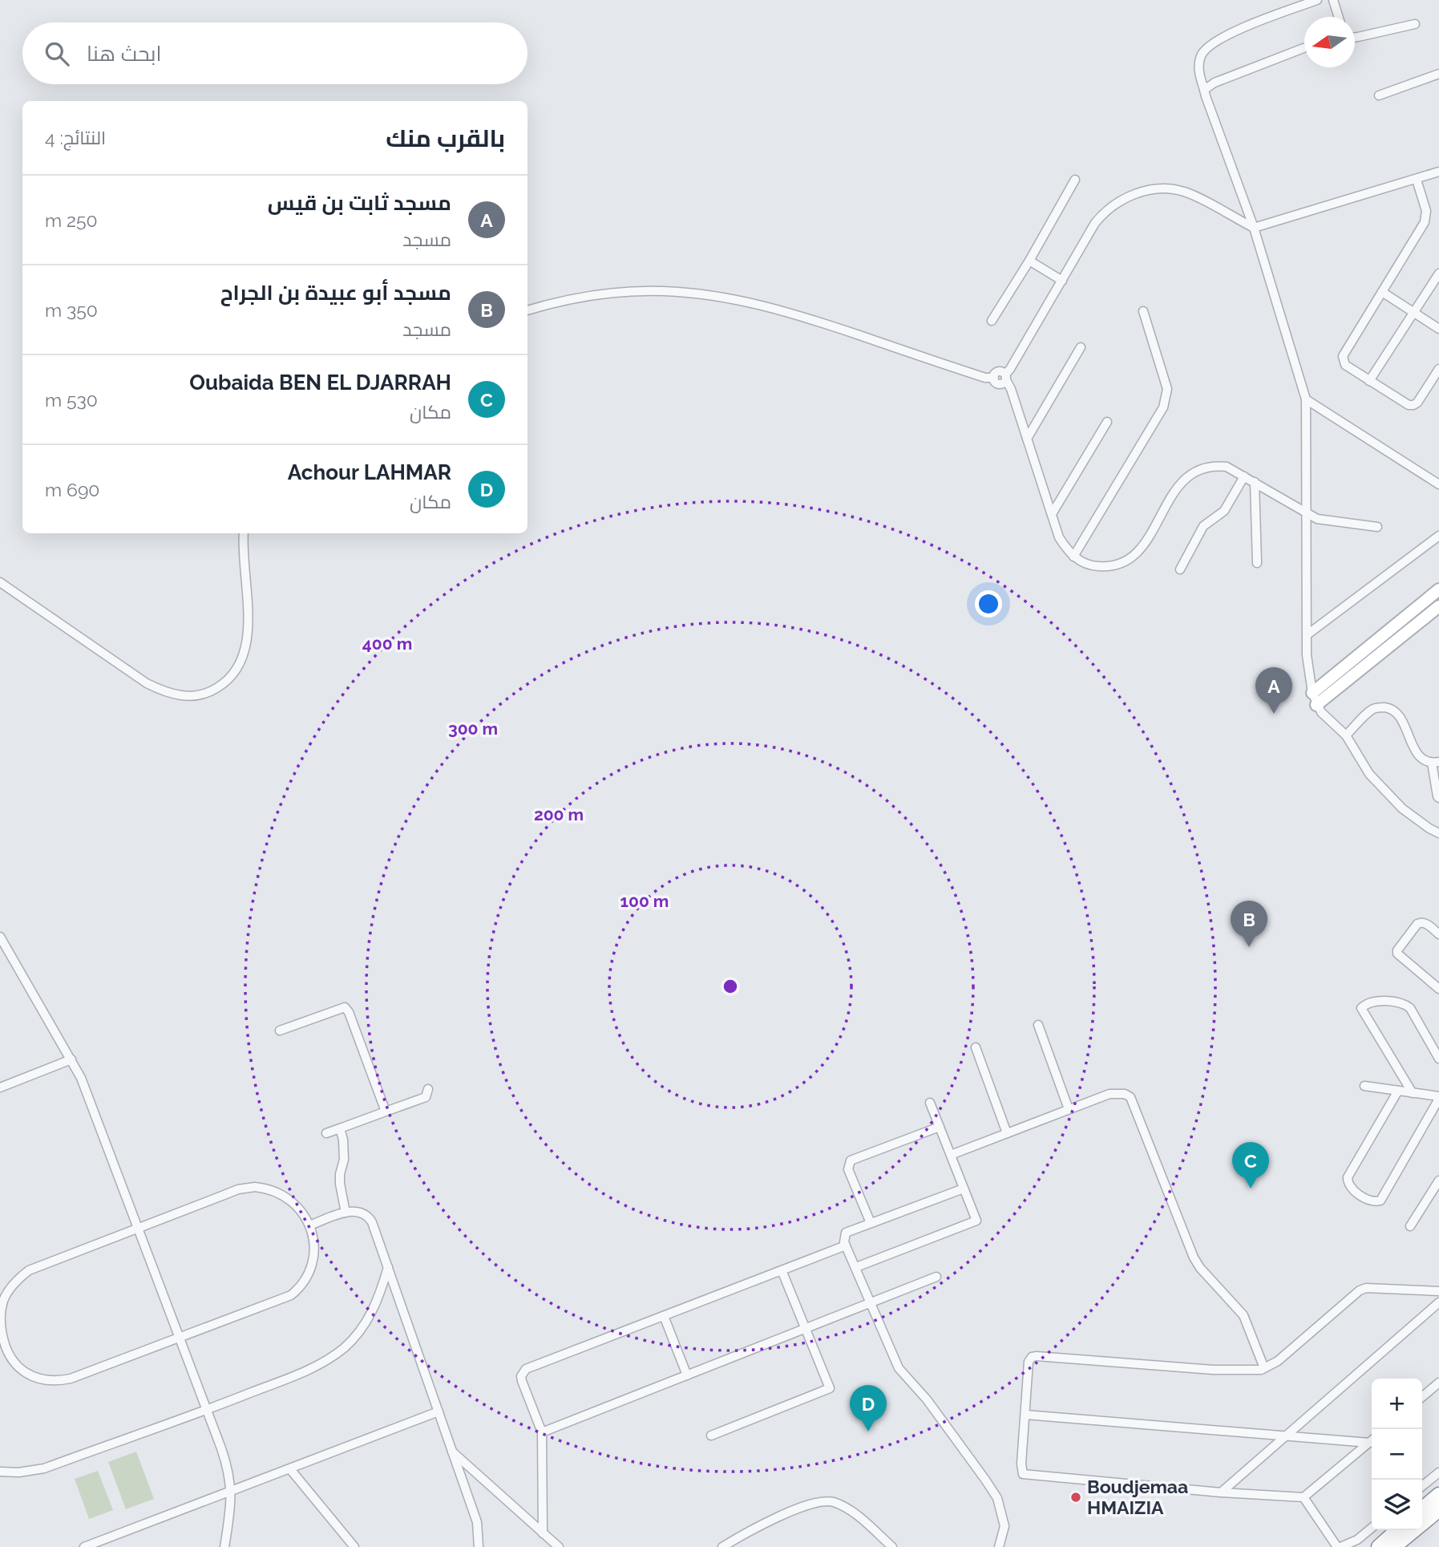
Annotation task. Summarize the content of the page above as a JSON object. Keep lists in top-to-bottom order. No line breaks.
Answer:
{"places":["Boudjemaa HMAIZIA"],"north":"left","page":{"search":"ابحث هنا","heading":["بالقرب منك","النتائج: 4"],"list":[{"mark":"A","name":"مسجد ثابت بن قيس","note":"مسجد","value":"250 m"},{"mark":"B","name":"مسجد أبو عبيدة بن الجراح","note":"مسجد","value":"350 m"},{"mark":"C","name":"Oubaida BEN EL DJARRAH","note":"مكان","value":"530 m"},{"mark":"D","name":"Achour LAHMAR","note":"مكان","value":"690 m"}],"pins":["A","B","C","D"],"map_buttons":["+","−"]},"rings":["400 m","300 m","200 m","100 m"]}
